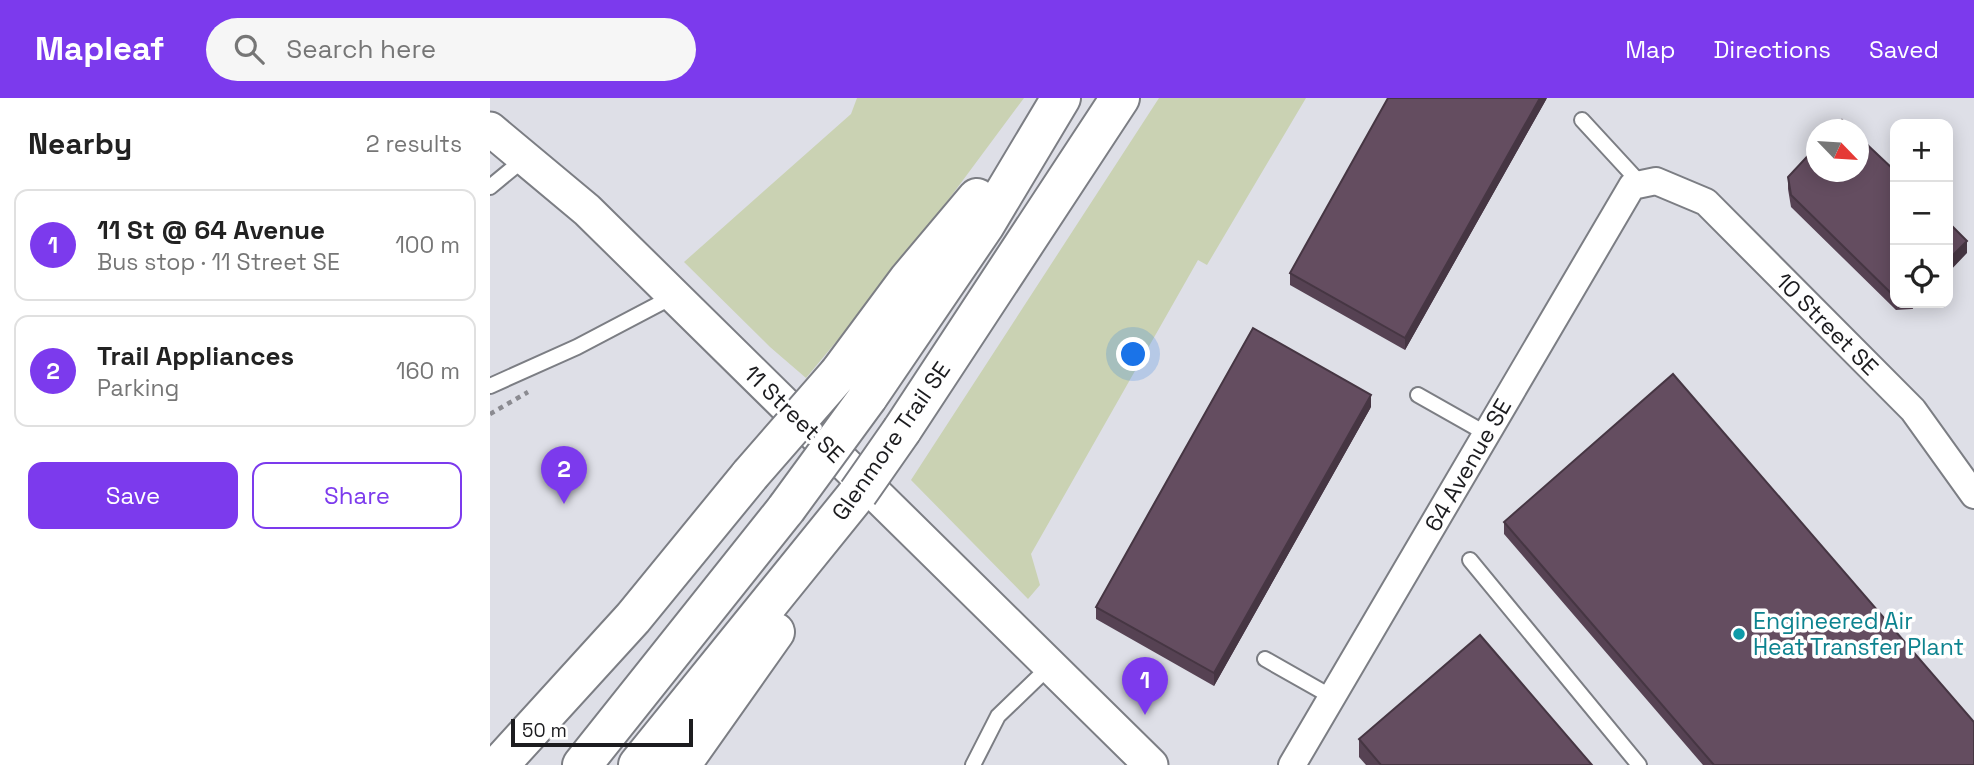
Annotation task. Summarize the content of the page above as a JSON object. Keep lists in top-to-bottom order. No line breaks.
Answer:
{"streets":{"highway":["Glenmore Trail SE"],"street":["10 Street SE","11 Street SE","64 Avenue SE"]},"crossings":[["10 Street SE","64 Avenue SE"]],"places":["Engineered Air Heat Transfer Plant"],"scale_bar":"50 m","north":"bottom right","page":{"header":"Mapleaf","search":"Search here","nav":["Map","Directions","Saved"],"heading":["Nearby","2 results"],"map_buttons":["+","−"],"list":[{"mark":"1","name":"11 St @ 64 Avenue","note":"Bus stop · 11 Street SE","value":"100 m"},{"mark":"2","name":"Trail Appliances","note":"Parking","value":"160 m"}],"buttons":["Save","Share"],"pins":["2","1"],"scale":"50 m"}}
